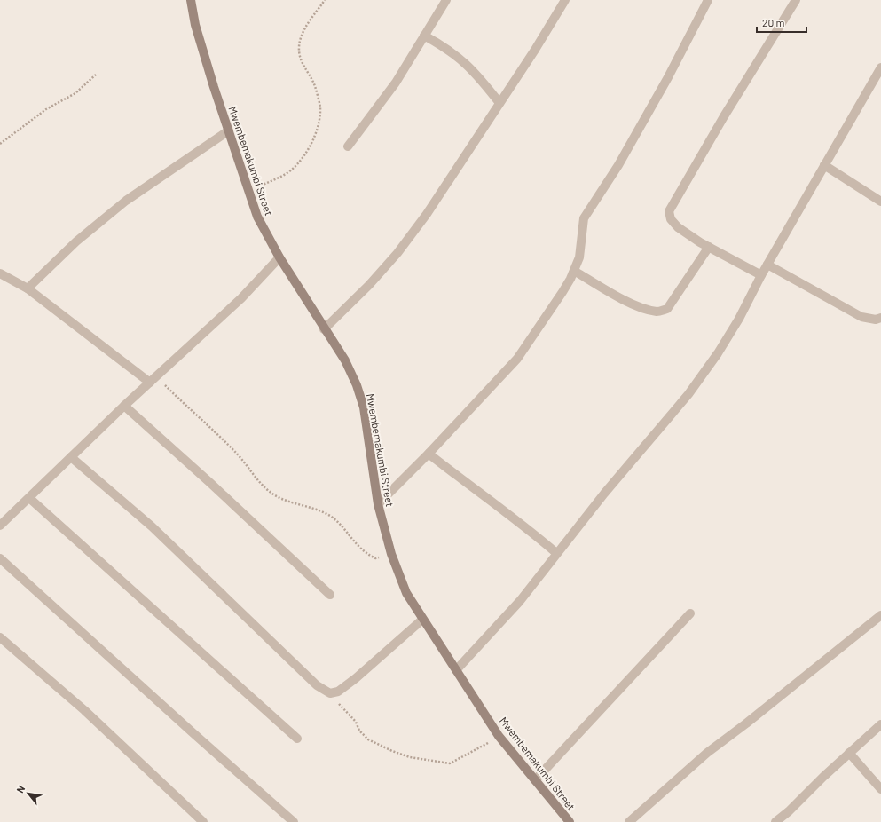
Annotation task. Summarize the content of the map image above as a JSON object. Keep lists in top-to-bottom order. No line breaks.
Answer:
{"streets":{"street":["Mwembemakumbi Street"]},"scale_bar":"20 m","north":"top left"}
